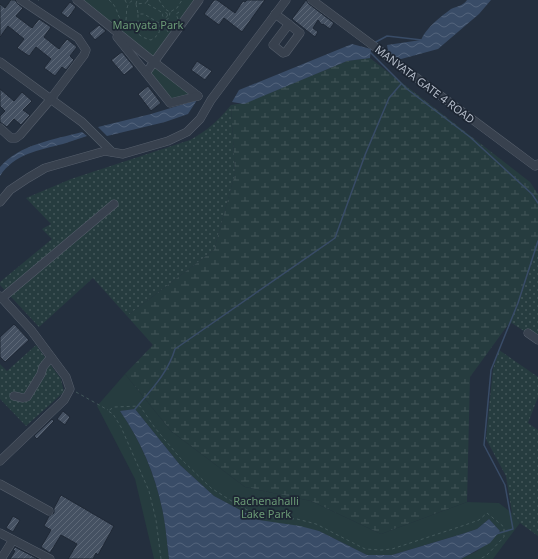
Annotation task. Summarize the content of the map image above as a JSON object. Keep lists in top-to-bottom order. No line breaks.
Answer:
{"streets":{"street":["MANYATA GATE 4 ROAD"]},"parks":["Manyata Park","Rachenahalli Lake Park"]}
